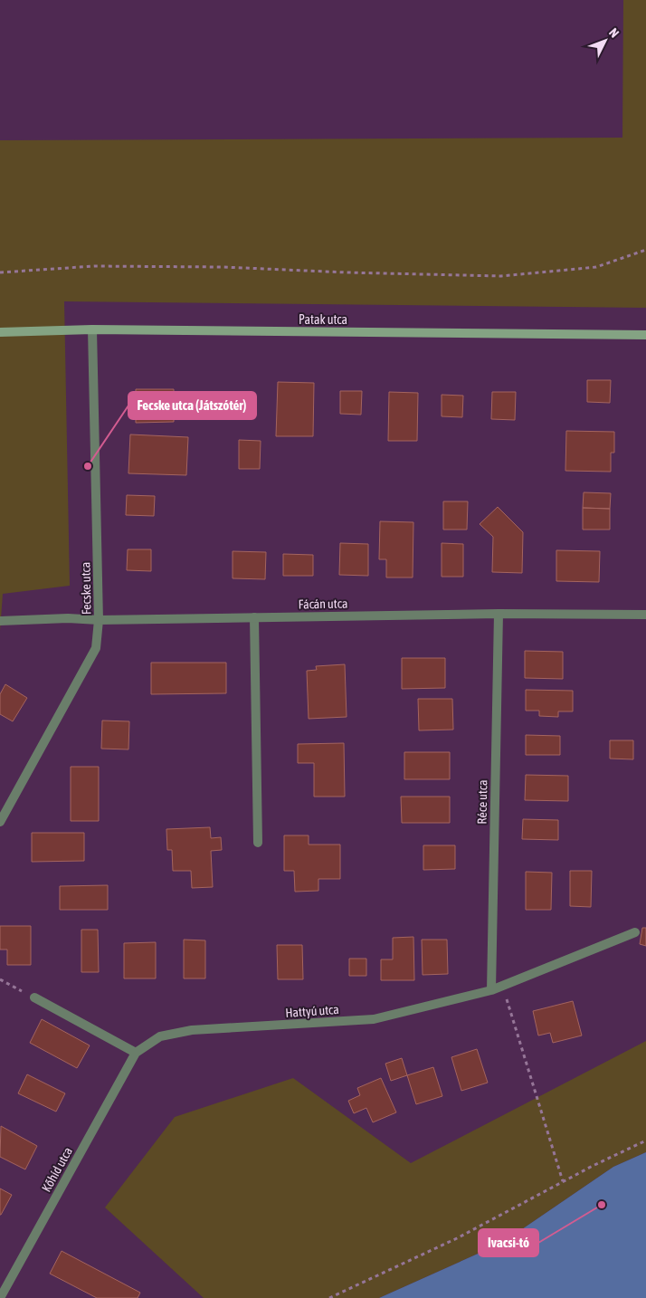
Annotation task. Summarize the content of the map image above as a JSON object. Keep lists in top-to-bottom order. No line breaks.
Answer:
{"streets":{"street":["Patak utca","Fecske utca","Fácán utca","Réce utca","Hattyú utca","Kőhíd utca"]},"crossings":[["Patak utca","Fecske utca"],["Fecske utca","Fácán utca"],["Fácán utca","Réce utca"],["Réce utca","Hattyú utca"],["Hattyú utca","Kőhíd utca"]],"places":["Fecske utca (Játszótér)","Ivacsi-tó"],"north":"top right"}
